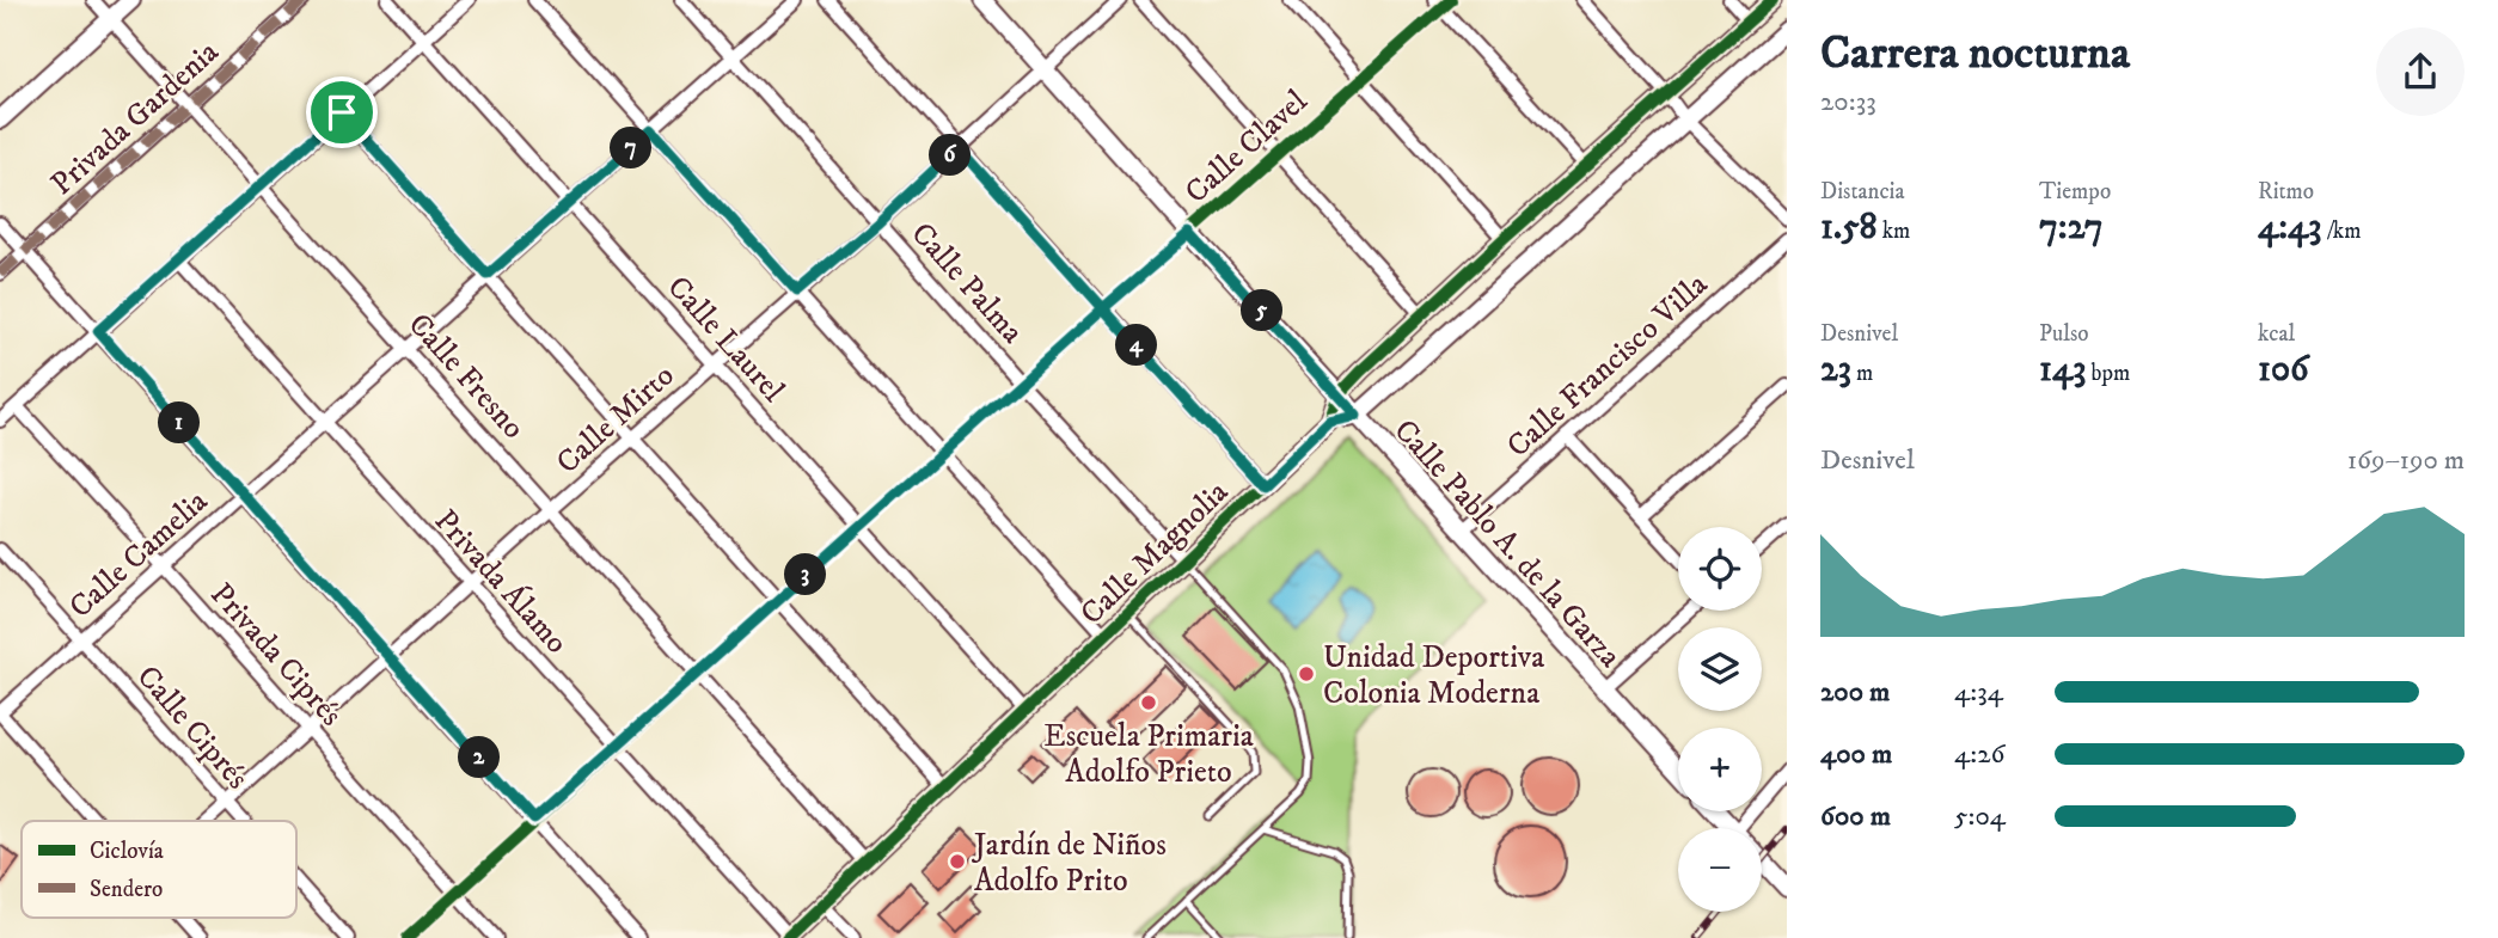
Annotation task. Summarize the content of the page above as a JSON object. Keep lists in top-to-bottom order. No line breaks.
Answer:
{"streets":{"street":["Privada Gardenia","Calle Clavel","Calle Palma","Calle Laurel","Calle Francisco Villa","Calle Fresno","Calle Mirto","Calle Pablo A. de la Garza","Calle Magnolia","Calle Camelia","Privada Álamo","Privada Ciprés","Calle Ciprés"]},"crossings":[["Privada Gardenia","Calle Fresno"],["Calle Clavel","Calle Palma"],["Calle Clavel","Calle Laurel"],["Calle Clavel","Calle Fresno"],["Calle Clavel","Calle Pablo A. de la Garza"],["Calle Clavel","Privada Álamo"],["Calle Clavel","Privada Ciprés"],["Calle Palma","Calle Mirto"],["Calle Palma","Calle Magnolia"],["Calle Palma","Calle Camelia"],["Calle Laurel","Calle Mirto"],["Calle Laurel","Calle Magnolia"],["Calle Laurel","Calle Camelia"],["Calle Francisco Villa","Calle Pablo A. de la Garza"],["Calle Fresno","Calle Mirto"],["Calle Fresno","Calle Magnolia"],["Calle Fresno","Calle Camelia"],["Calle Mirto","Calle Pablo A. de la Garza"],["Calle Mirto","Privada Álamo"],["Calle Mirto","Privada Ciprés"],["Calle Mirto","Calle Ciprés"],["Calle Pablo A. de la Garza","Calle Magnolia"],["Calle Magnolia","Privada Álamo"],["Calle Camelia","Privada Álamo"],["Calle Camelia","Privada Ciprés"],["Calle Camelia","Calle Ciprés"]],"places":["Unidad Deportiva Colonia Moderna","Escuela Primaria Adolfo Prieto","Jardín de Niños Adolfo Prito"],"legend":["Ciclovía","Sendero"],"page":{"heading":["Carrera nocturna","20:33"],"pins":["7","6","5","4","1","3","2"],"stats":[["Distancia","1.58 km"],["Tiempo","7:27"],["Ritmo","4:43 /km"],["Desnivel","23 m"],["Pulso","143 bpm"],["kcal","106"]],"chart":["Desnivel","169–190 m"],"map_buttons":["+","−"],"list":[{"name":"200 m","note":"4:34"},{"name":"400 m","note":"4:26"},{"name":"600 m","note":"5:04"}]}}
